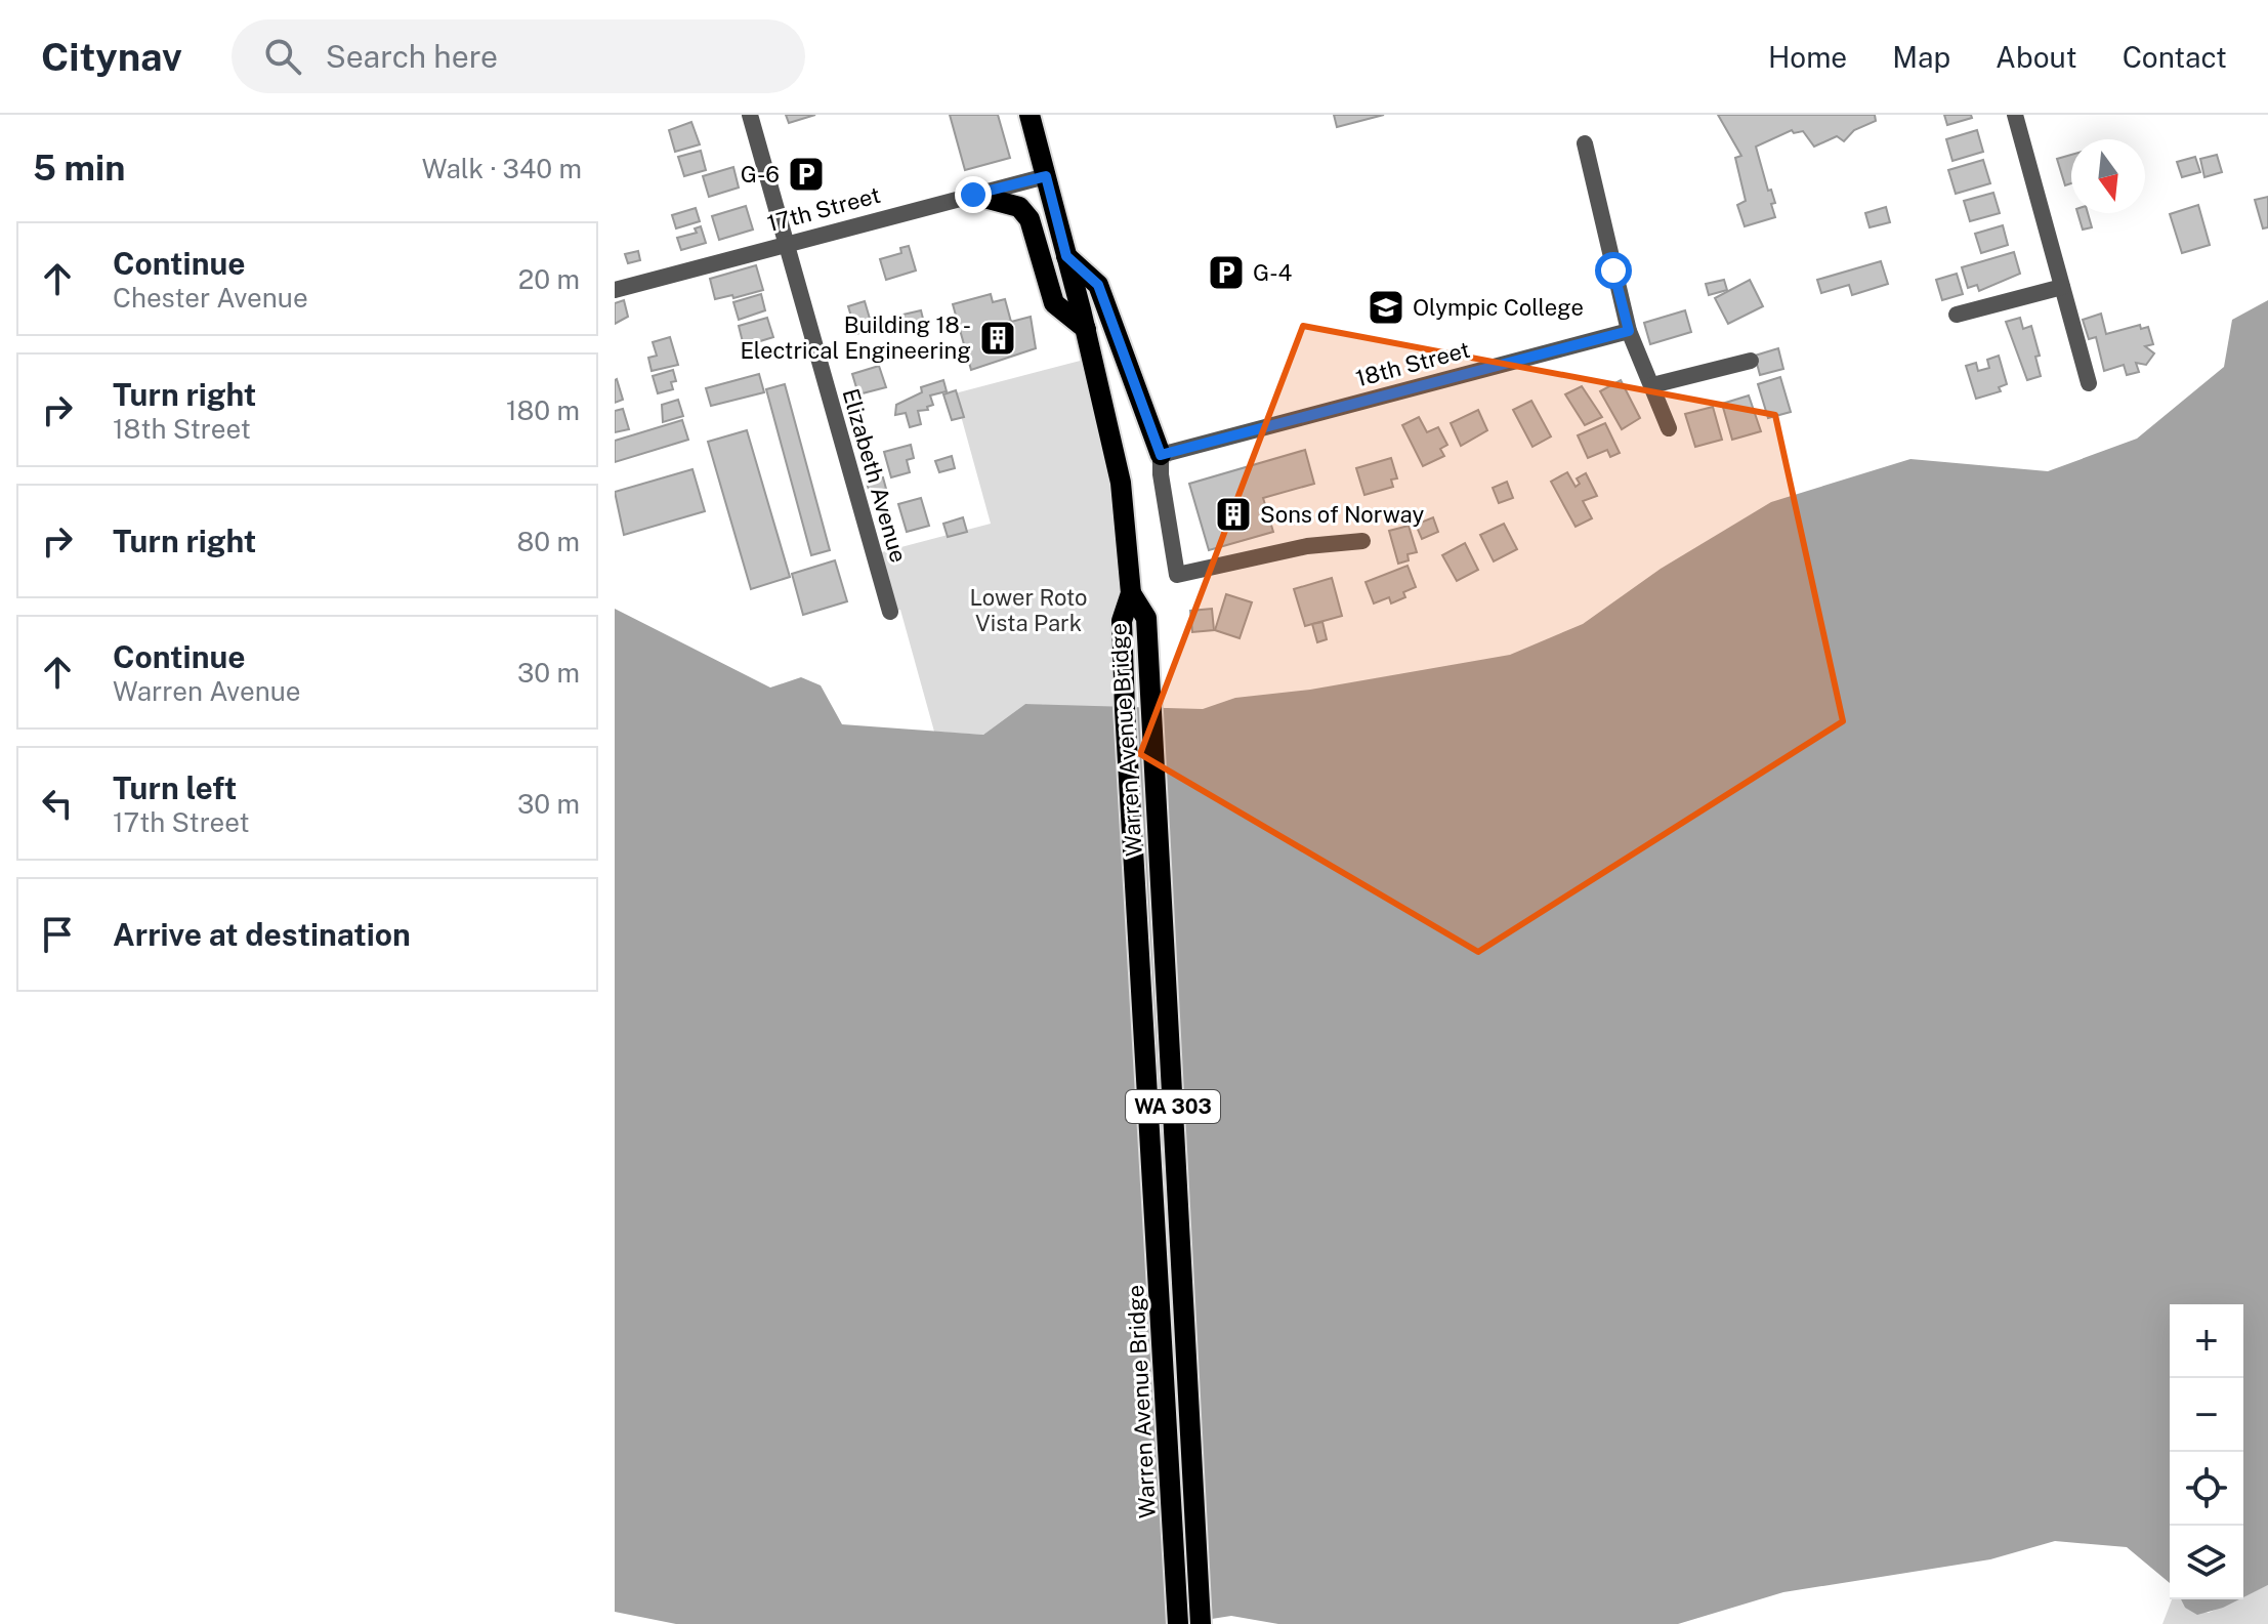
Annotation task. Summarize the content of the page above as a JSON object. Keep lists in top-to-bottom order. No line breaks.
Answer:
{"streets":{"main road":["Warren Avenue Bridge","WA 303"],"street":["17th Street","18th Street","Elizabeth Avenue"]},"crossings":[["17th Street","Elizabeth Avenue"],["17th Street","WA 303"],["Warren Avenue Bridge","WA 303"]],"parks":["Lower Roto Vista Park"],"places":{"parking":["G-6","G-4"],"school or university":["Olympic College"],"building":["Building 18 - Electrical Engineering","Sons of Norway"]},"north":"bottom","page":{"header":"Citynav","search":"Search here","nav":["Home","Map","About","Contact"],"heading":["5 min","Walk · 340 m"],"list":[["Continue","Chester Avenue","20 m"],["Turn right","18th Street","180 m"],["Turn right","80 m"],["Continue","Warren Avenue","30 m"],["Turn left","17th Street","30 m"],"Arrive at destination"],"map_buttons":["+","−"]}}
